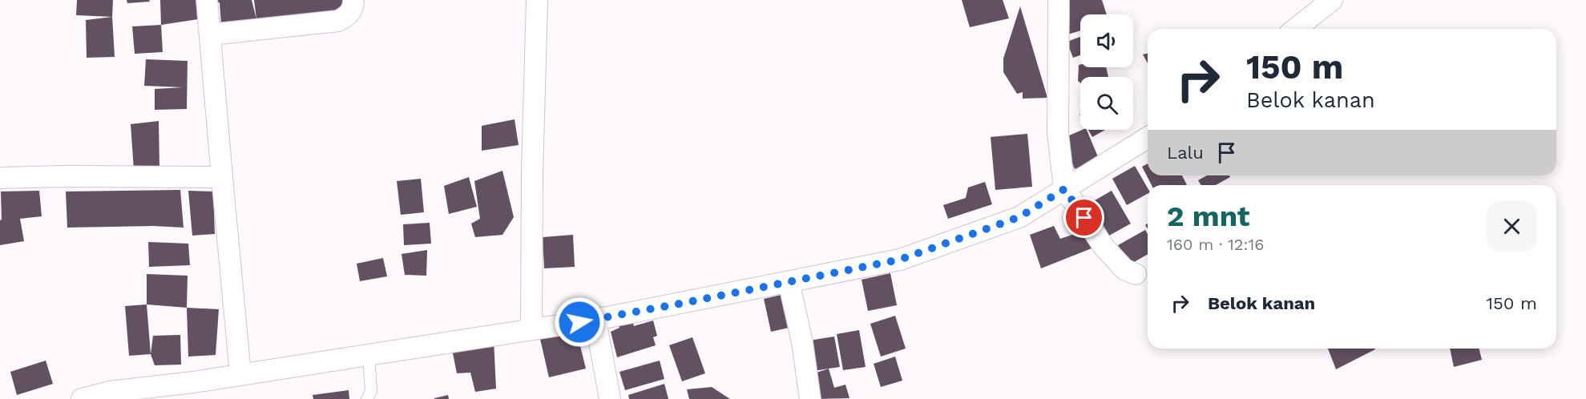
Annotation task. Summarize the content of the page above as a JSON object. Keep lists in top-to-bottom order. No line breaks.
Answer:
{"page":{"turn":["150 m","Belok kanan"],"then":"Lalu","heading":["2 mnt","160 m · 12:16"],"list":[{"name":"Belok kanan","value":"150 m"}]}}
